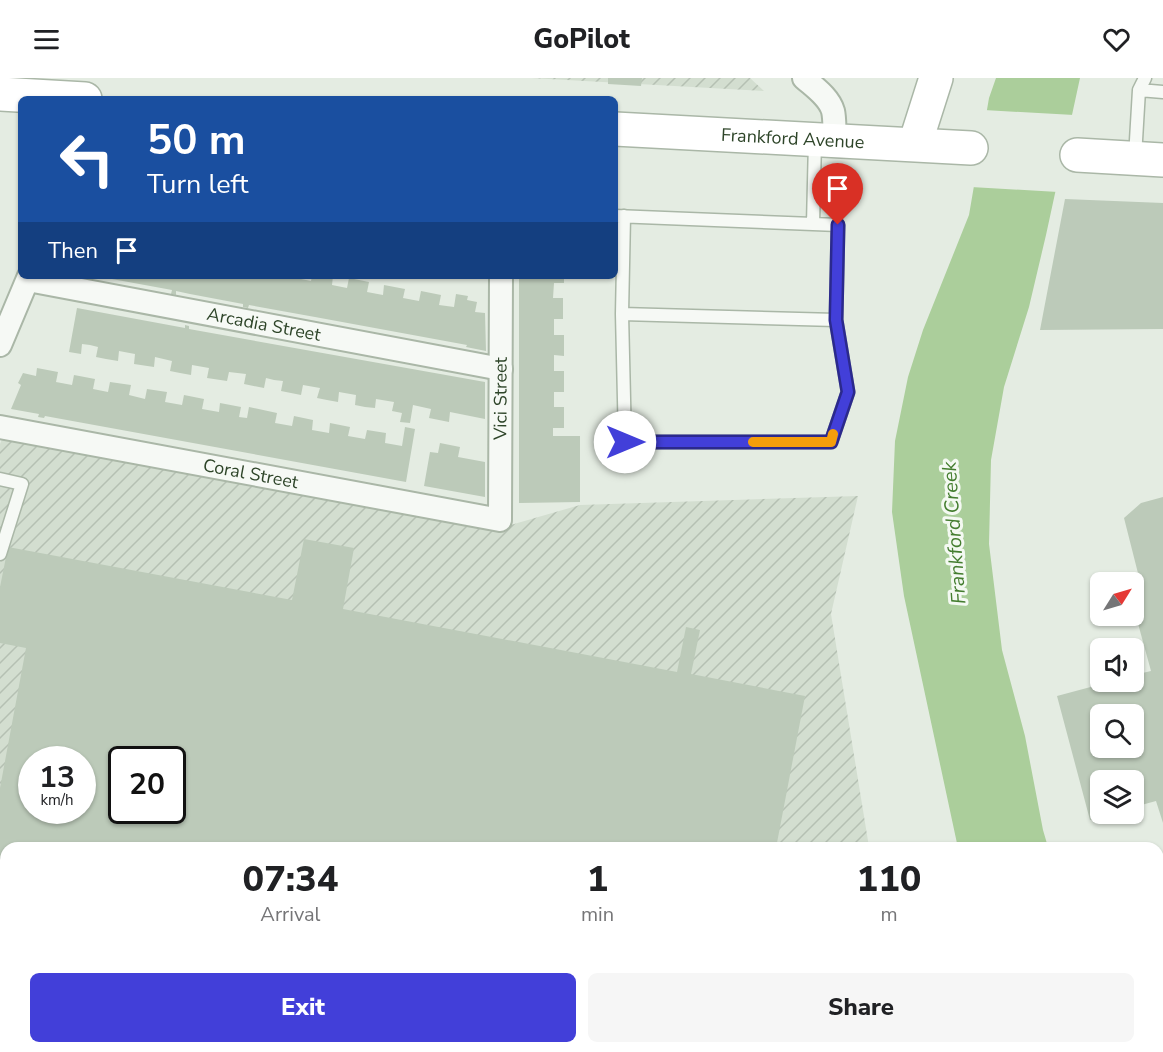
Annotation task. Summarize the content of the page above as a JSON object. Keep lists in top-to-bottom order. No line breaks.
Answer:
{"streets":{"main road":["Frankford Avenue"],"street":["Arcadia Street","Vici Street","Coral Street"]},"crossings":[["Arcadia Street","Vici Street"],["Vici Street","Coral Street"]],"water":["Frankford Creek"],"north":"top right","page":{"header":"GoPilot","turn":["50 m","Turn left"],"then":"Then","speed":"13 km/h","limit":"20","eta":["07:34","Arrival","1","min","110","m"],"buttons":["Exit","Share"]}}
